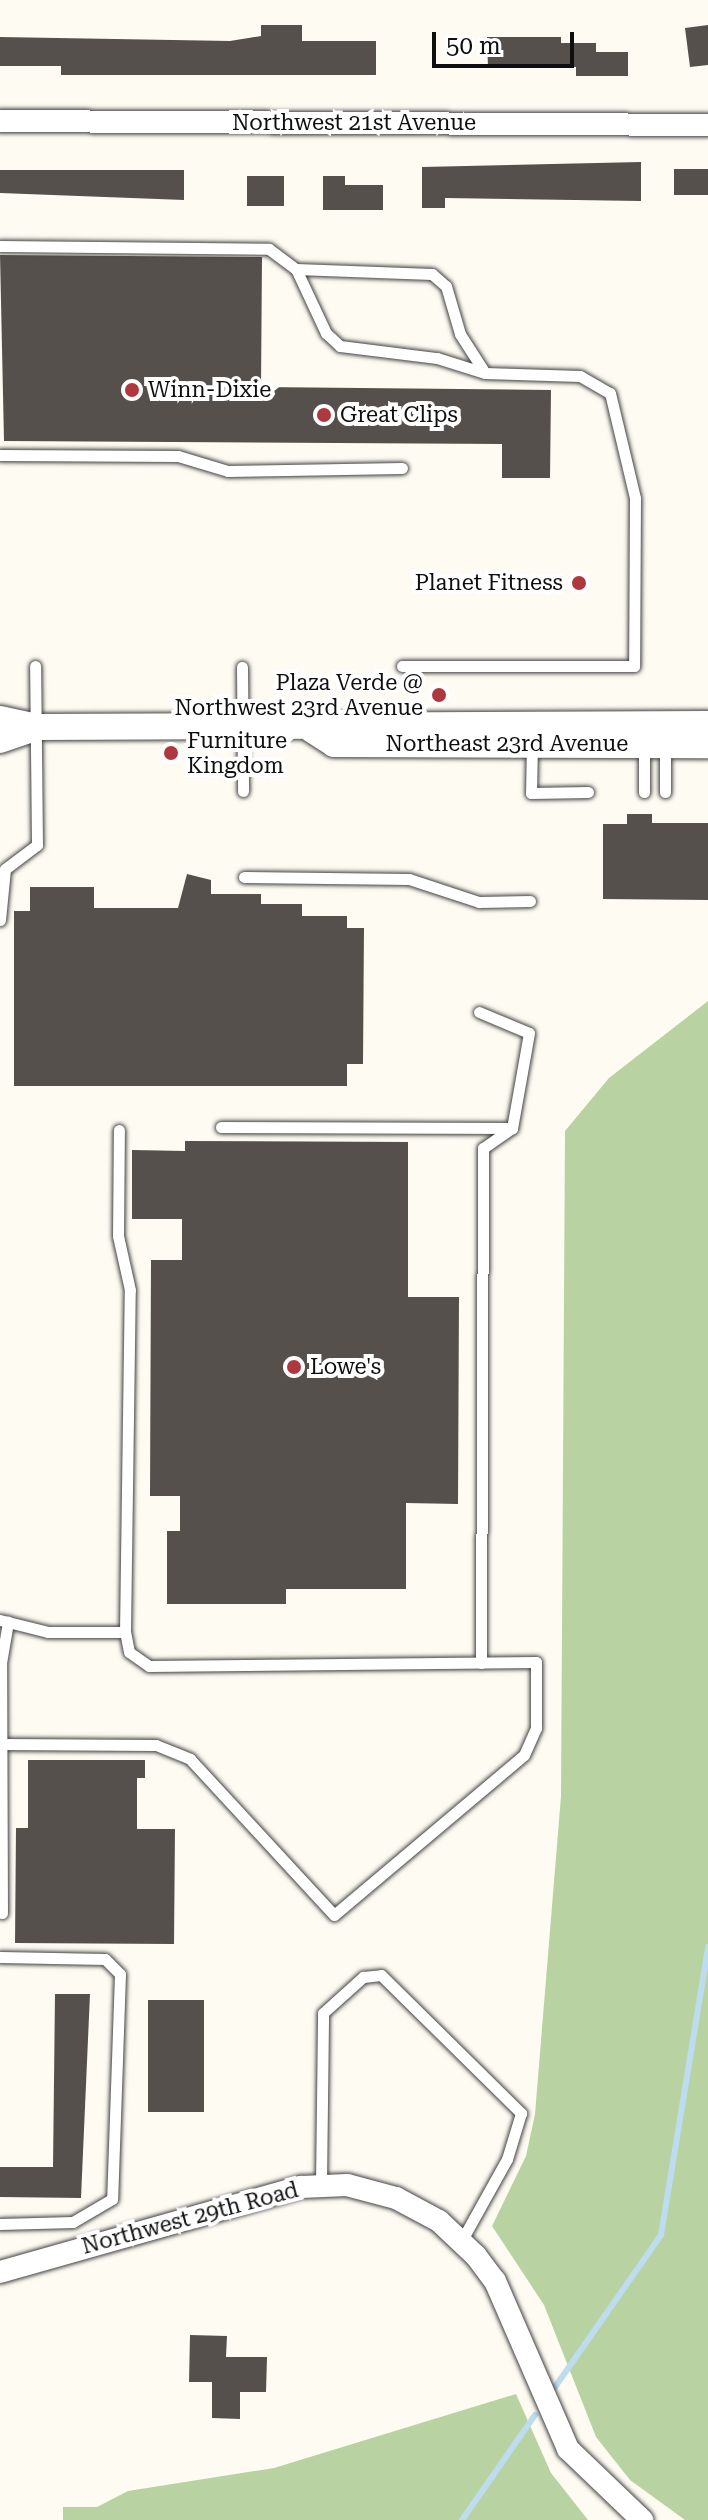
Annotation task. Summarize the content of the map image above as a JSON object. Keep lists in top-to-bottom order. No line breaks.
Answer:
{"streets":{"street":["Northwest 21st Avenue","Northeast 23rd Avenue","Northwest 29th Road"]},"places":["Winn-Dixie","Great Clips","Planet Fitness","Plaza Verde @ Northwest 23rd Avenue","Furniture Kingdom","Lowe's"],"scale_bar":"50 m"}
